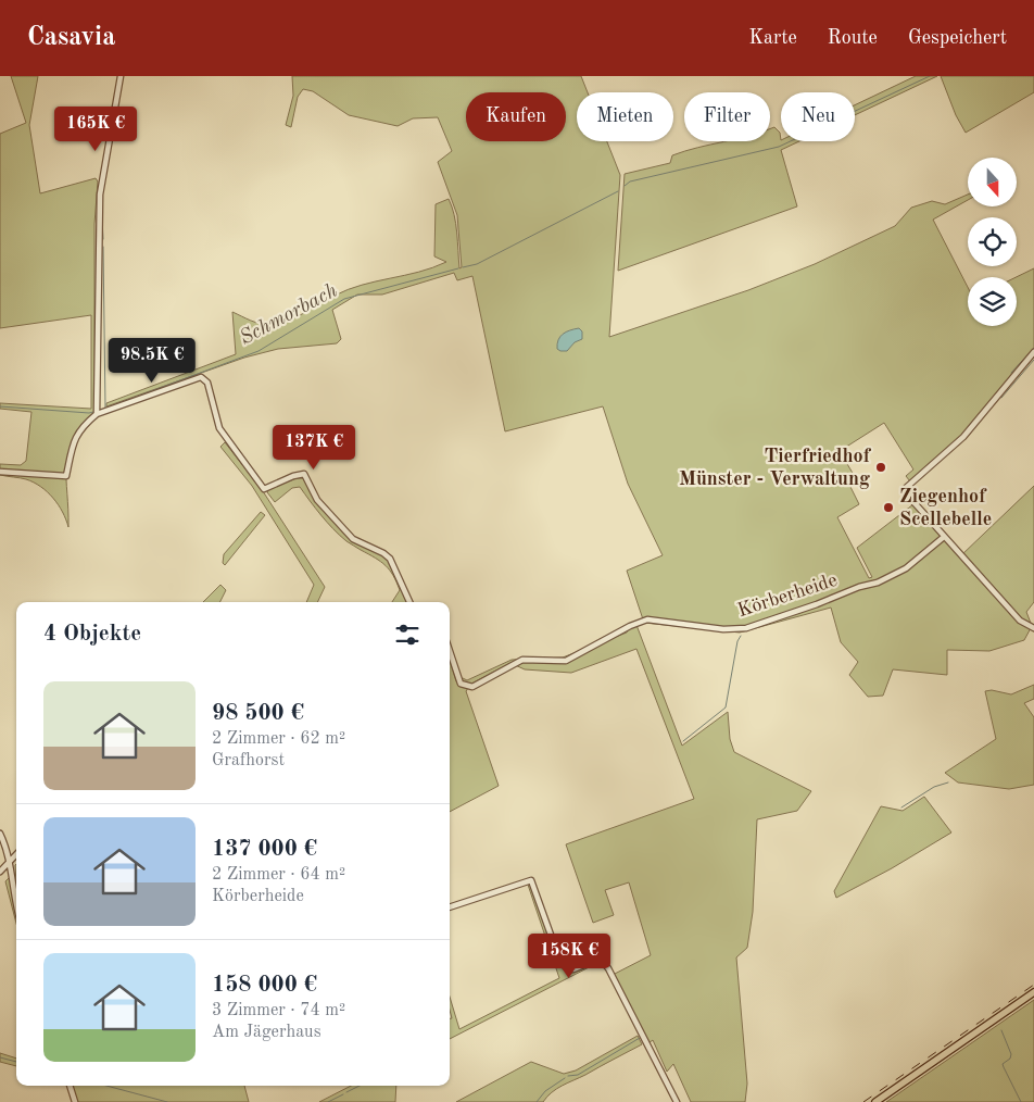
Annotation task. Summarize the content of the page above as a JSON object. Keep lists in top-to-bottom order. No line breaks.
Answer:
{"streets":{"street":["Körberheide"]},"water":["Schmorbach"],"places":["Tierfriedhof Münster - Verwaltung","Ziegenhof Scellebelle"],"north":"bottom","page":{"header":"Casavia","nav":["Karte","Route","Gespeichert"],"chip":["Kaufen","Mieten","Filter","Neu"],"price":["165K €","98.5K €","137K €","158K €"],"heading":"4 Objekte","list":[{"name":"98 500 €","note":"2 Zimmer · 62 m² · Grafhorst"},{"name":"137 000 €","note":"2 Zimmer · 64 m² · Körberheide"},{"name":"158 000 €","note":"3 Zimmer · 74 m² · Am Jägerhaus"}]}}
